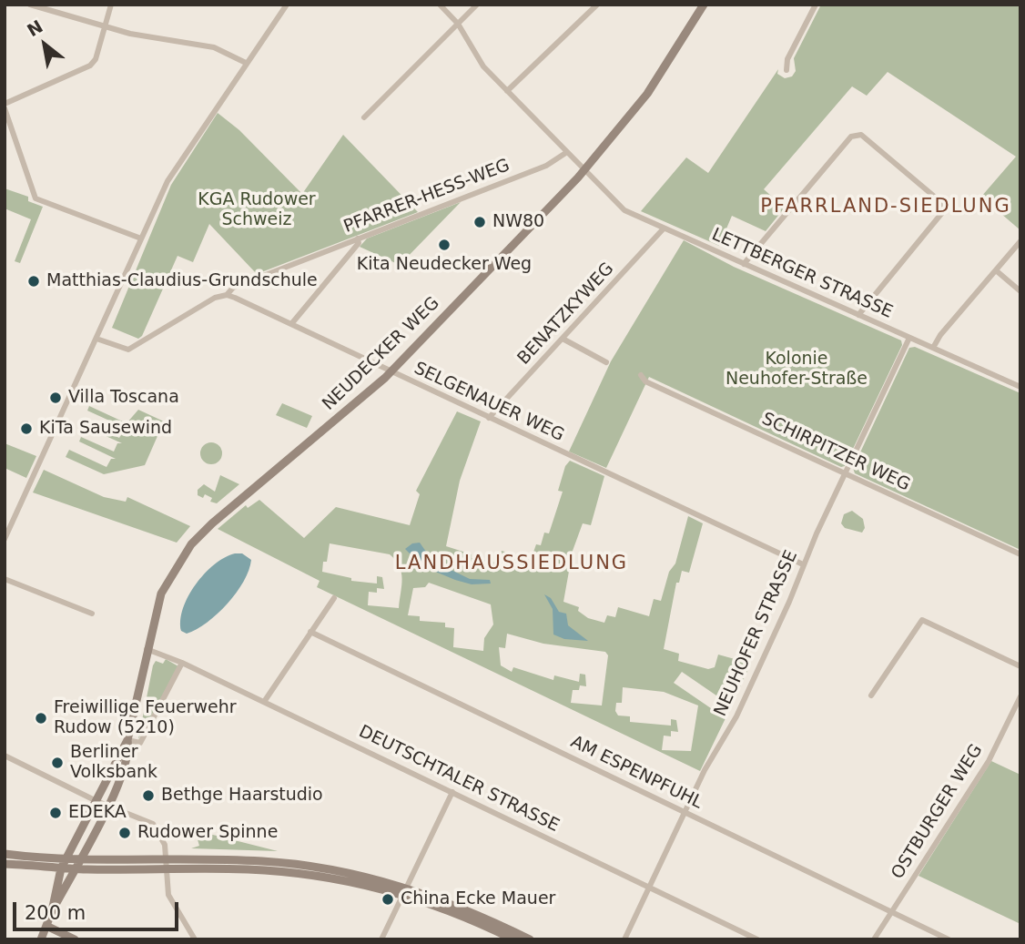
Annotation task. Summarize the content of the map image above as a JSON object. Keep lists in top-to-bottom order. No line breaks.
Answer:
{"streets":{"street":["PFARRER-HESS-WEG","LETTBERGER STRASSE","BENATZKYWEG","NEUDECKER WEG","SELGENAUER WEG","SCHIRPITZER WEG","NEUHOFER STRASSE","AM ESPENPFUHL","DEUTSCHTALER STRASSE","OSTBURGER WEG"]},"crossings":[["PFARRER-HESS-WEG","LETTBERGER STRASSE"],["PFARRER-HESS-WEG","SELGENAUER WEG"],["LETTBERGER STRASSE","BENATZKYWEG"],["LETTBERGER STRASSE","NEUDECKER WEG"],["LETTBERGER STRASSE","NEUHOFER STRASSE"],["BENATZKYWEG","SELGENAUER WEG"],["NEUDECKER WEG","SELGENAUER WEG"],["NEUDECKER WEG","DEUTSCHTALER STRASSE"],["SELGENAUER WEG","NEUHOFER STRASSE"],["SCHIRPITZER WEG","NEUHOFER STRASSE"],["NEUHOFER STRASSE","AM ESPENPFUHL"],["NEUHOFER STRASSE","DEUTSCHTALER STRASSE"],["AM ESPENPFUHL","OSTBURGER WEG"]],"districts":["PFARRLAND-SIEDLUNG","LANDHAUSSIEDLUNG"],"parks":["KGA Rudower Schweiz","Kolonie Neuhofer-Straße"],"places":["NW80","Kita Neudecker Weg","Matthias-Claudius-Grundschule","Villa Toscana","KiTa Sausewind","Freiwillige Feuerwehr Rudow (5210)","Berliner Volksbank","Bethge Haarstudio","EDEKA","Rudower Spinne","China Ecke Mauer"],"scale_bar":"200 m","north":"top left"}
